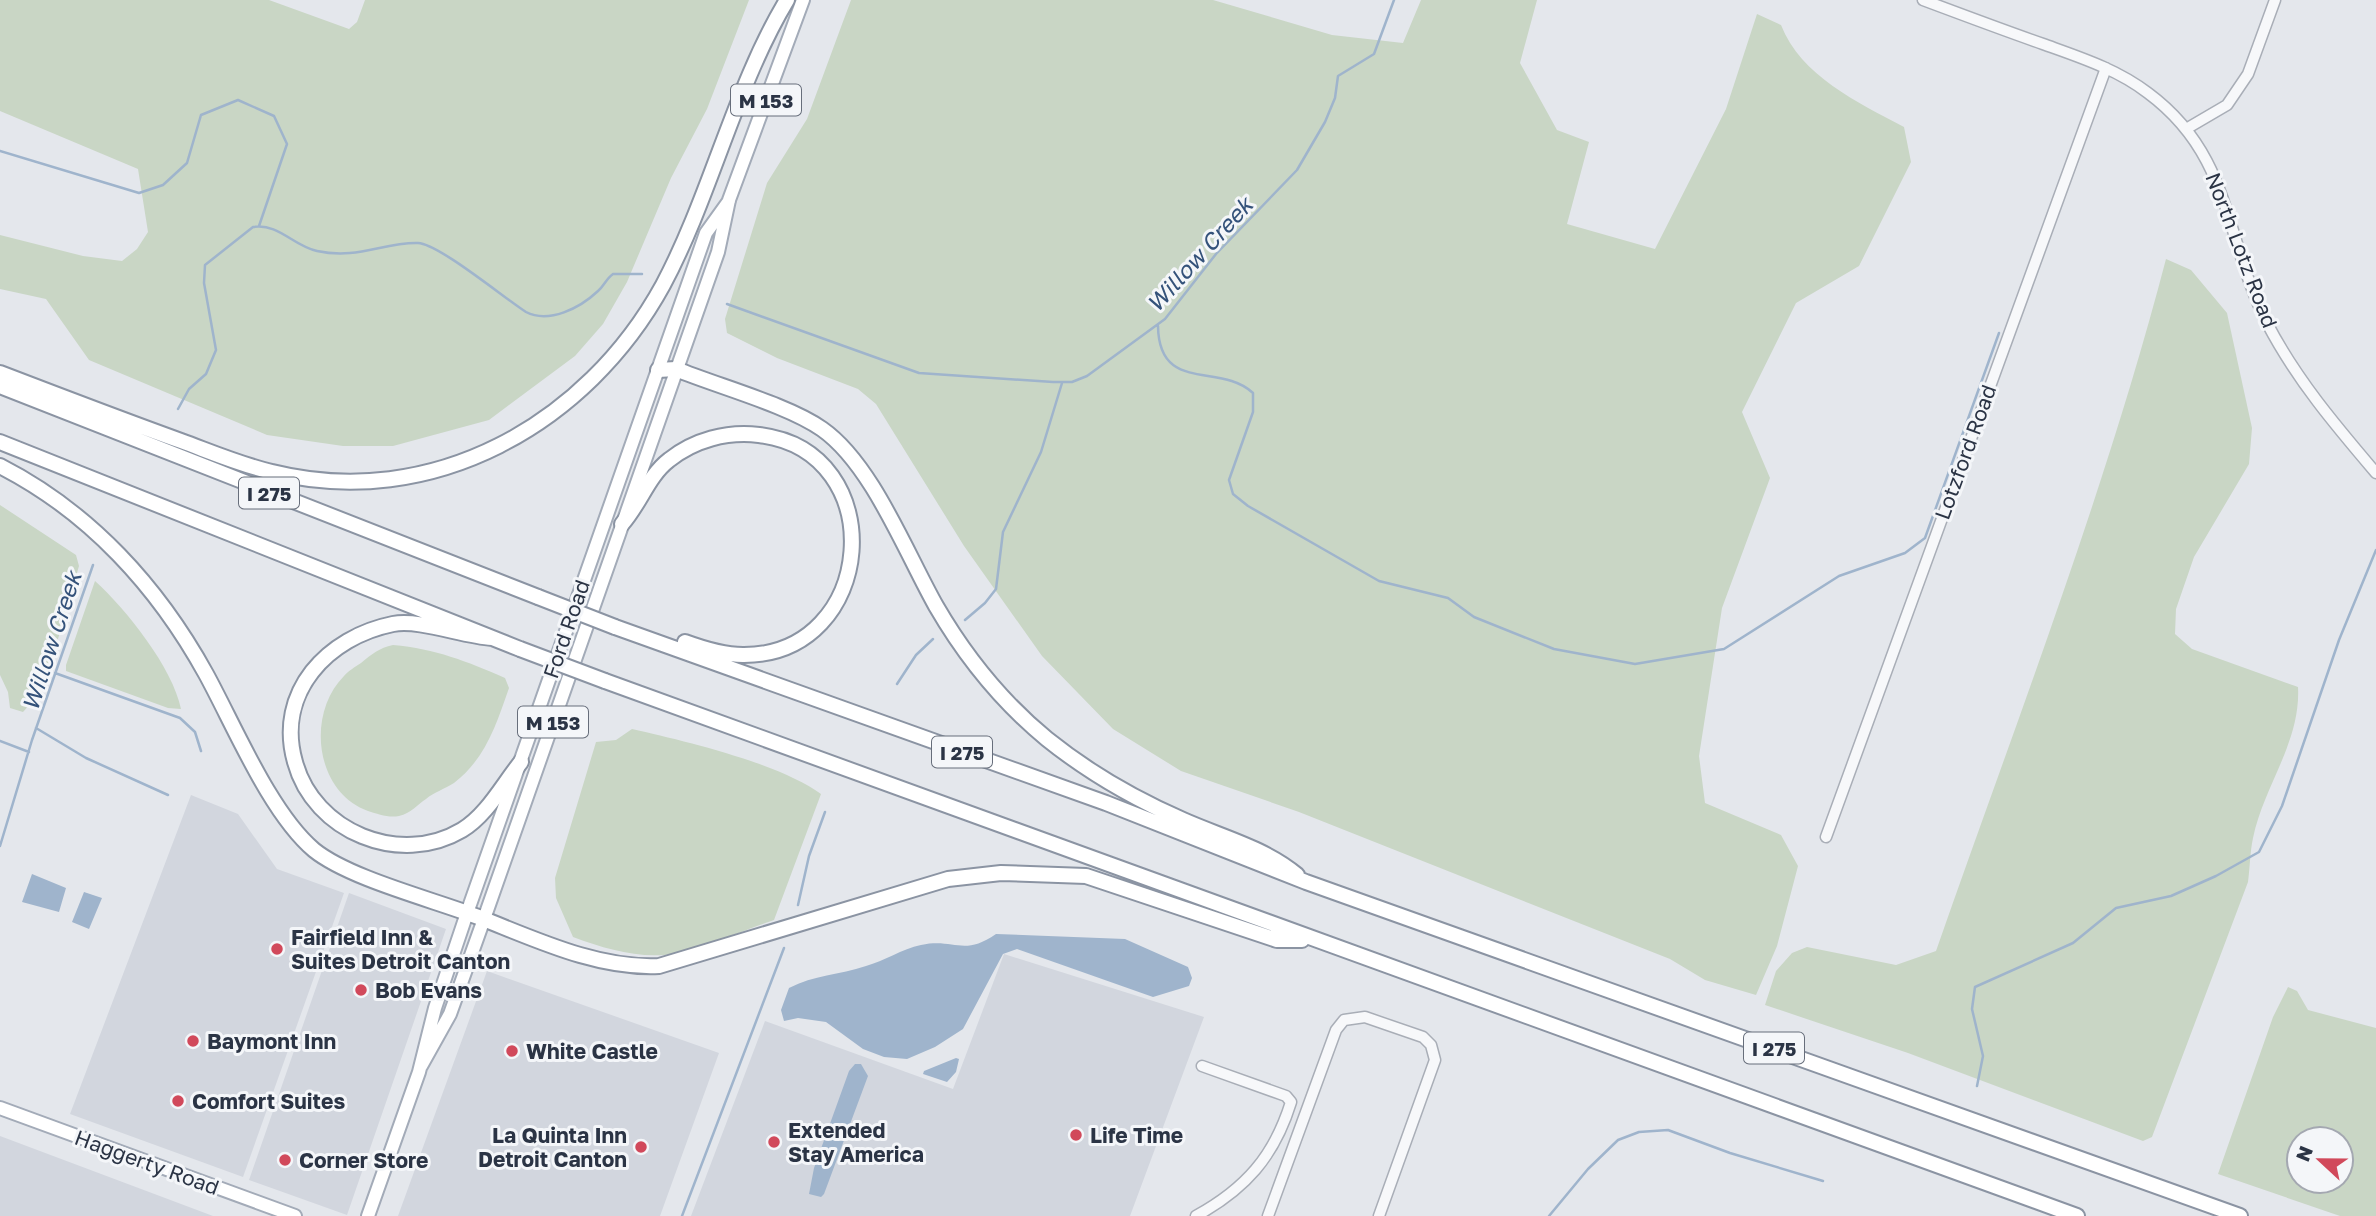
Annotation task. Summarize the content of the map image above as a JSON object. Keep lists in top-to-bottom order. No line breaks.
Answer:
{"streets":{"highway":["I 275"],"main road":["M 153","Ford Road","Haggerty Road"],"street":["North Lotz Road","Lotzford Road"]},"crossings":[["North Lotz Road","Lotzford Road"]],"water":["Willow Creek"],"places":["Fairfield Inn & Suites Detroit Canton","Bob Evans","Baymont Inn","White Castle","Comfort Suites","Life Time","Extended Stay America","La Quinta Inn Detroit Canton","Corner Store"],"north":"left"}
